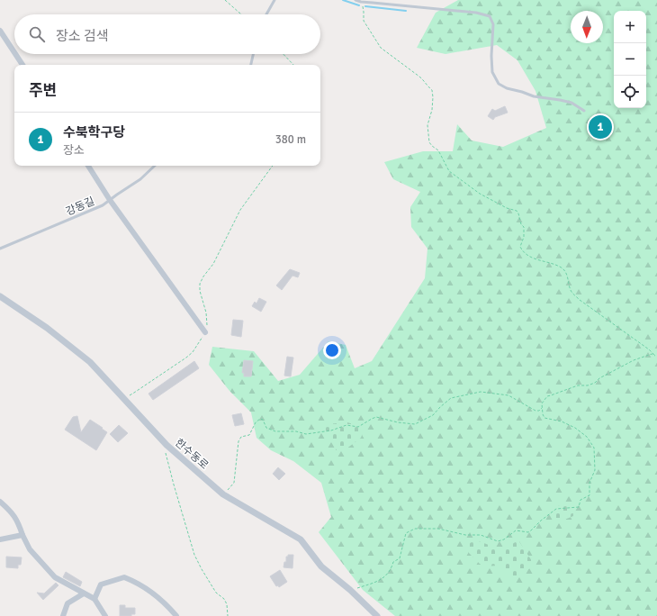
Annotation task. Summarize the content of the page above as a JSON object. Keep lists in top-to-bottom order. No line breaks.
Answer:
{"streets":{"street":["한수동로"],"lane":["강동길"]},"north":"bottom","page":{"map_buttons":["+","−"],"search":"장소 검색","heading":"주변","list":[{"mark":"1","name":"수북학구당","note":"장소","value":"380 m"}],"pins":"1"}}
